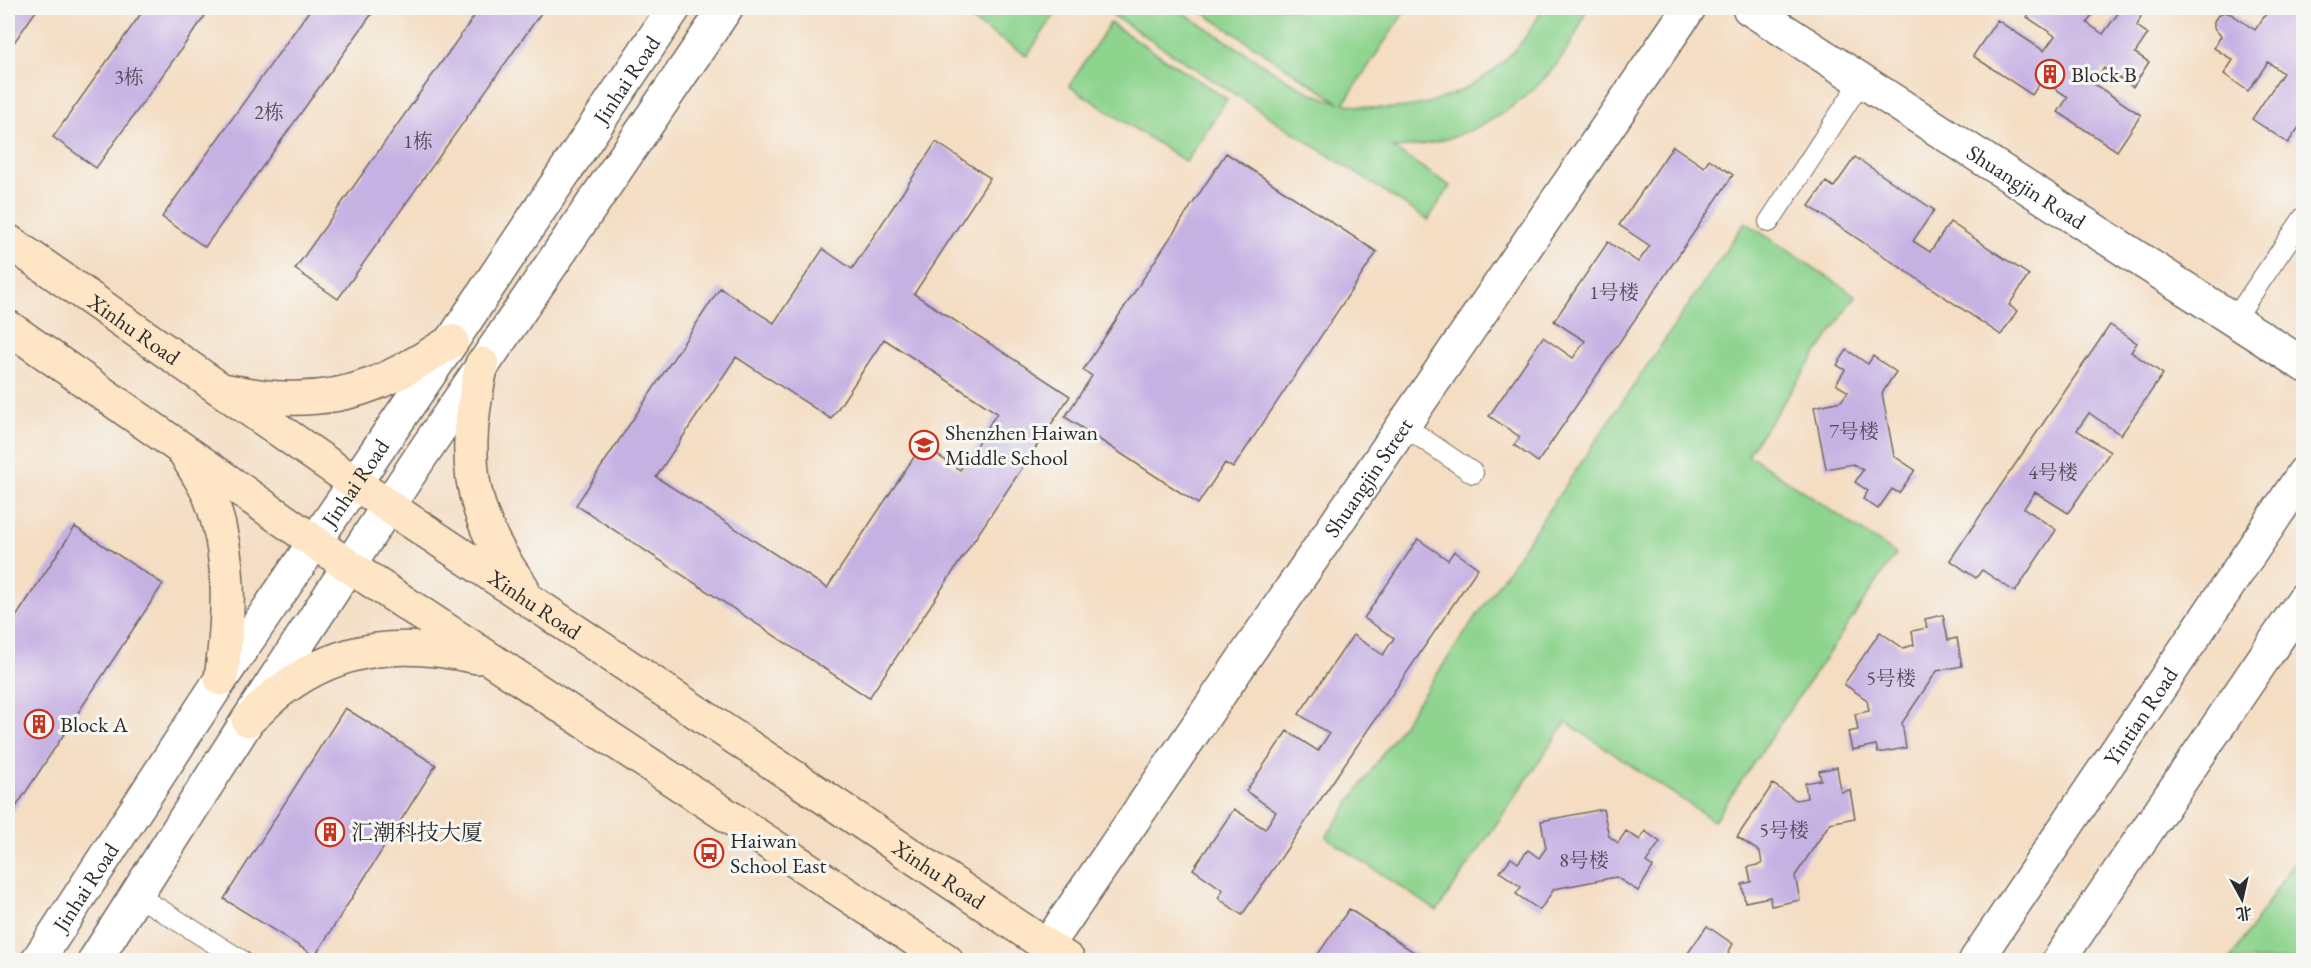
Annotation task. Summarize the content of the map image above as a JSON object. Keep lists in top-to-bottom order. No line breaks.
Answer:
{"streets":{"main road":["Xinhu Road"],"street":["Jinhai Road","Shuangjin Road","Shuangjin Street","Yintian Road"]},"crossings":[["Jinhai Road","Xinhu Road"],["Xinhu Road","Shuangjin Street"]],"places":{"building":["Block B","Block A","汇潮科技大厦"],"school or university":["Shenzhen Haiwan Middle School"],"bus stop":["Haiwan School East"]},"house_numbers":["3栋","2栋","1栋","1号楼","7号楼","4号楼","5号楼","5号楼","8号楼"],"north":"bottom"}
